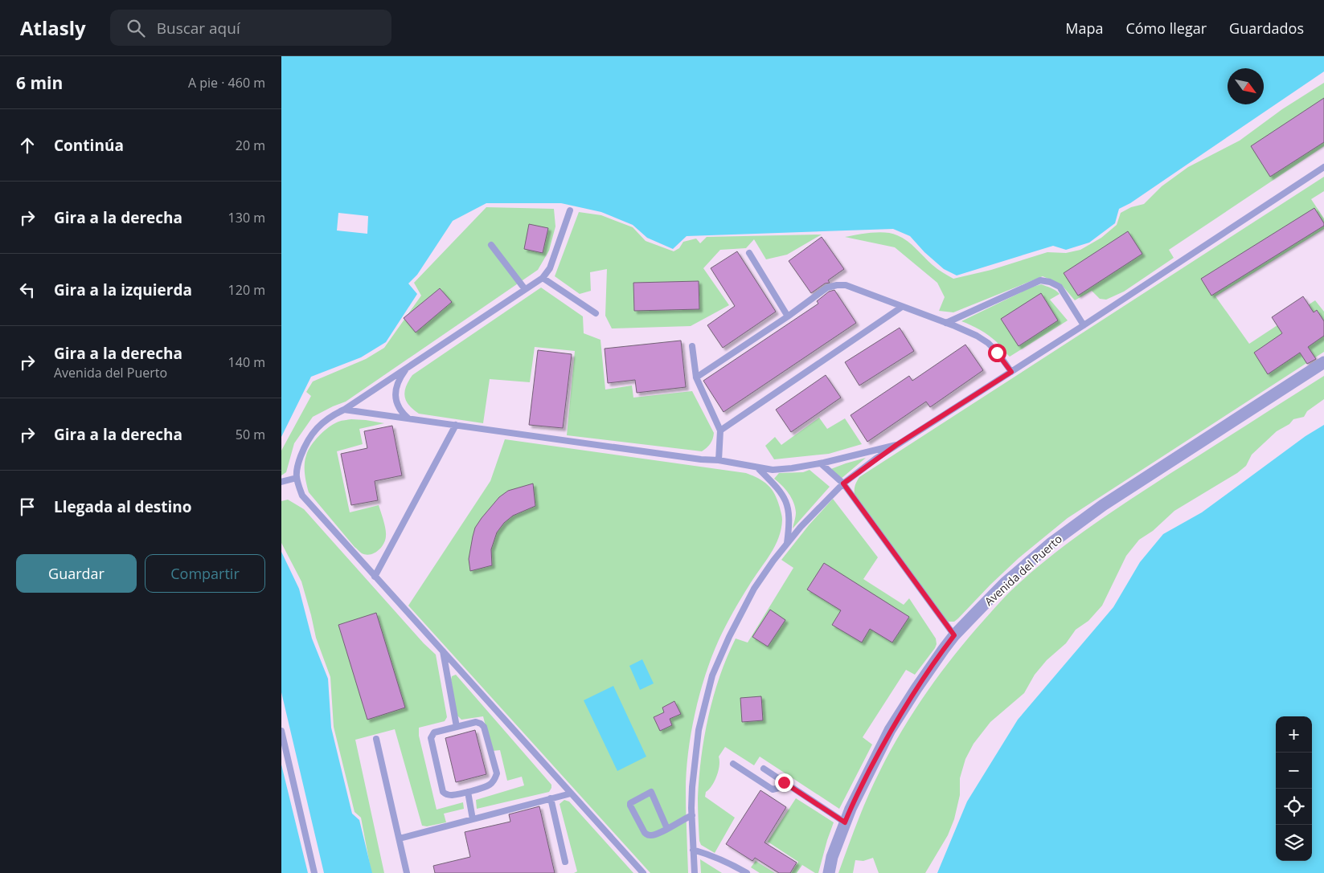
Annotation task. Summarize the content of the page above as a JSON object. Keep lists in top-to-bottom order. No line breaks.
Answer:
{"streets":{"street":["Avenida del Puerto"]},"north":"bottom right","page":{"header":"Atlasly","search":"Buscar aquí","nav":["Mapa","Cómo llegar","Guardados"],"heading":["6 min","A pie · 460 m"],"list":[["Continúa","20 m"],["Gira a la derecha","130 m"],["Gira a la izquierda","120 m"],["Gira a la derecha","Avenida del Puerto","140 m"],["Gira a la derecha","50 m"],"Llegada al destino"],"buttons":["Guardar","Compartir"],"map_buttons":["+","−"]}}
